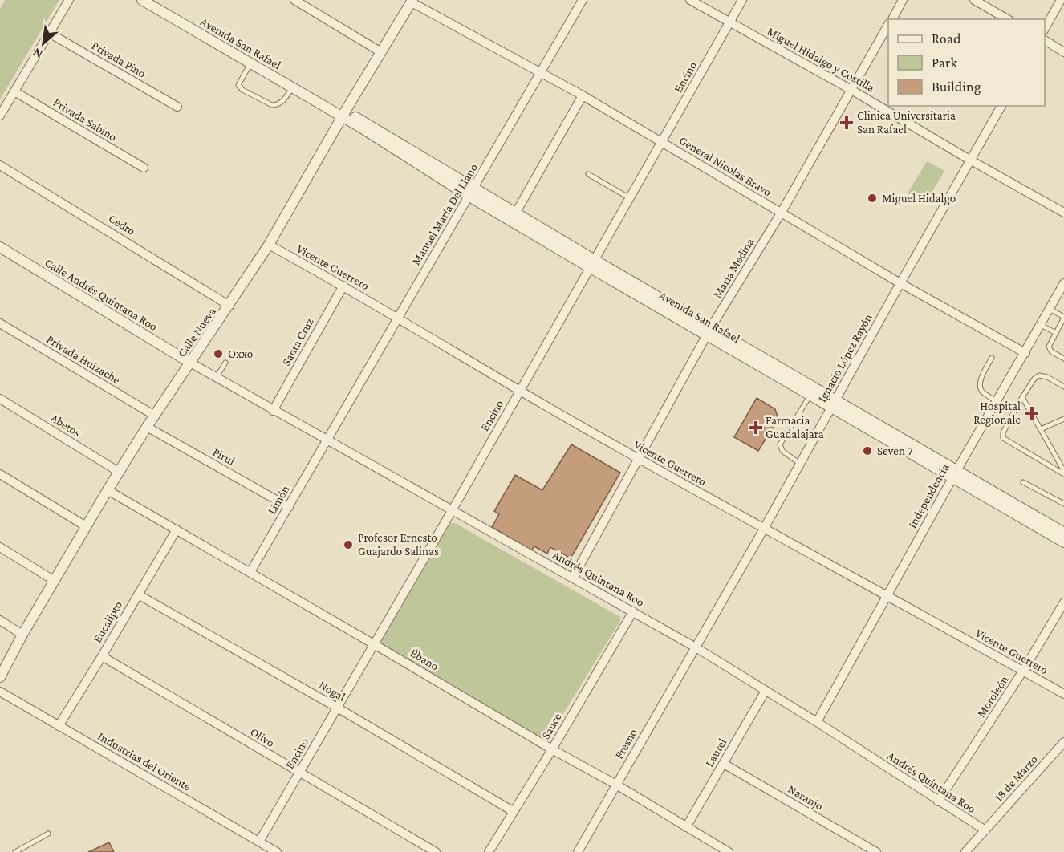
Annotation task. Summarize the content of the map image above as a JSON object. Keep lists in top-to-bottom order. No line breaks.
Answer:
{"streets":{"street":["Avenida San Rafael","Privada Pino","Miguel Hidalgo y Costilla","Encino","Privada Sabino","General Nicolás Bravo","Manuel María Del Llano","Cedro","Vicente Guerrero","María Medina","Calle Andrés Quintana Roo","Calle Nueva","Santa Cruz","Ignacio López Rayón","Privada Huizache","Abetos","Pirul","Independencia","Limón","Andrés Quintana Roo","Eucalipto","Ébano","Nogal","Moroleón","Sauce","Olivo","Fresno","Laurel","Industrias del Oriente","18 de Marzo","Naranjo"]},"crossings":[["Avenida San Rafael","Encino"],["Avenida San Rafael","Manuel María Del Llano"],["Avenida San Rafael","María Medina"],["Avenida San Rafael","Calle Nueva"],["Avenida San Rafael","Ignacio López Rayón"],["Avenida San Rafael","Independencia"],["Miguel Hidalgo y Costilla","Encino"],["Miguel Hidalgo y Costilla","María Medina"],["Miguel Hidalgo y Costilla","Ignacio López Rayón"],["Encino","General Nicolás Bravo"],["Encino","Vicente Guerrero"],["Encino","Andrés Quintana Roo"],["Encino","Ébano"],["Encino","Nogal"],["Encino","Olivo"],["Encino","Industrias del Oriente"],["General Nicolás Bravo","Manuel María Del Llano"],["General Nicolás Bravo","María Medina"],["General Nicolás Bravo","Calle Nueva"],["General Nicolás Bravo","Ignacio López Rayón"],["General Nicolás Bravo","Independencia"],["Manuel María Del Llano","Vicente Guerrero"],["Manuel María Del Llano","Limón"],["Manuel María Del Llano","Andrés Quintana Roo"],["Cedro","Calle Nueva"],["Vicente Guerrero","María Medina"],["Vicente Guerrero","Calle Nueva"],["Vicente Guerrero","Santa Cruz"],["Vicente Guerrero","Ignacio López Rayón"],["Vicente Guerrero","Independencia"],["Vicente Guerrero","Moroleón"],["María Medina","Andrés Quintana Roo"],["Calle Andrés Quintana Roo","Calle Nueva"],["Calle Andrés Quintana Roo","Andrés Quintana Roo"],["Calle Nueva","Privada Huizache"],["Calle Nueva","Abetos"],["Calle Nueva","Pirul"],["Calle Nueva","Andrés Quintana Roo"],["Calle Nueva","Ébano"],["Santa Cruz","Andrés Quintana Roo"],["Ignacio López Rayón","Andrés Quintana Roo"],["Ignacio López Rayón","Fresno"],["Pirul","Limón"],["Independencia","Andrés Quintana Roo"],["Limón","Andrés Quintana Roo"],["Limón","Ébano"],["Andrés Quintana Roo","Moroleón"],["Andrés Quintana Roo","Sauce"],["Andrés Quintana Roo","Fresno"],["Andrés Quintana Roo","Laurel"],["Andrés Quintana Roo","18 de Marzo"],["Eucalipto","Ébano"],["Eucalipto","Nogal"],["Eucalipto","Olivo"],["Eucalipto","Industrias del Oriente"],["Ébano","Sauce"],["Ébano","Fresno"],["Ébano","Laurel"],["Nogal","Sauce"],["Laurel","Naranjo"]],"places":{"health":["Clinica Universitaria San Rafael","Hospital Regionale","Farmacia Guadalajara"],"other":["Miguel Hidalgo","Oxxo","Seven 7","Profesor Ernesto Guajardo Salinas"]},"legend":["Road","Park","Building"],"north":"bottom left"}
